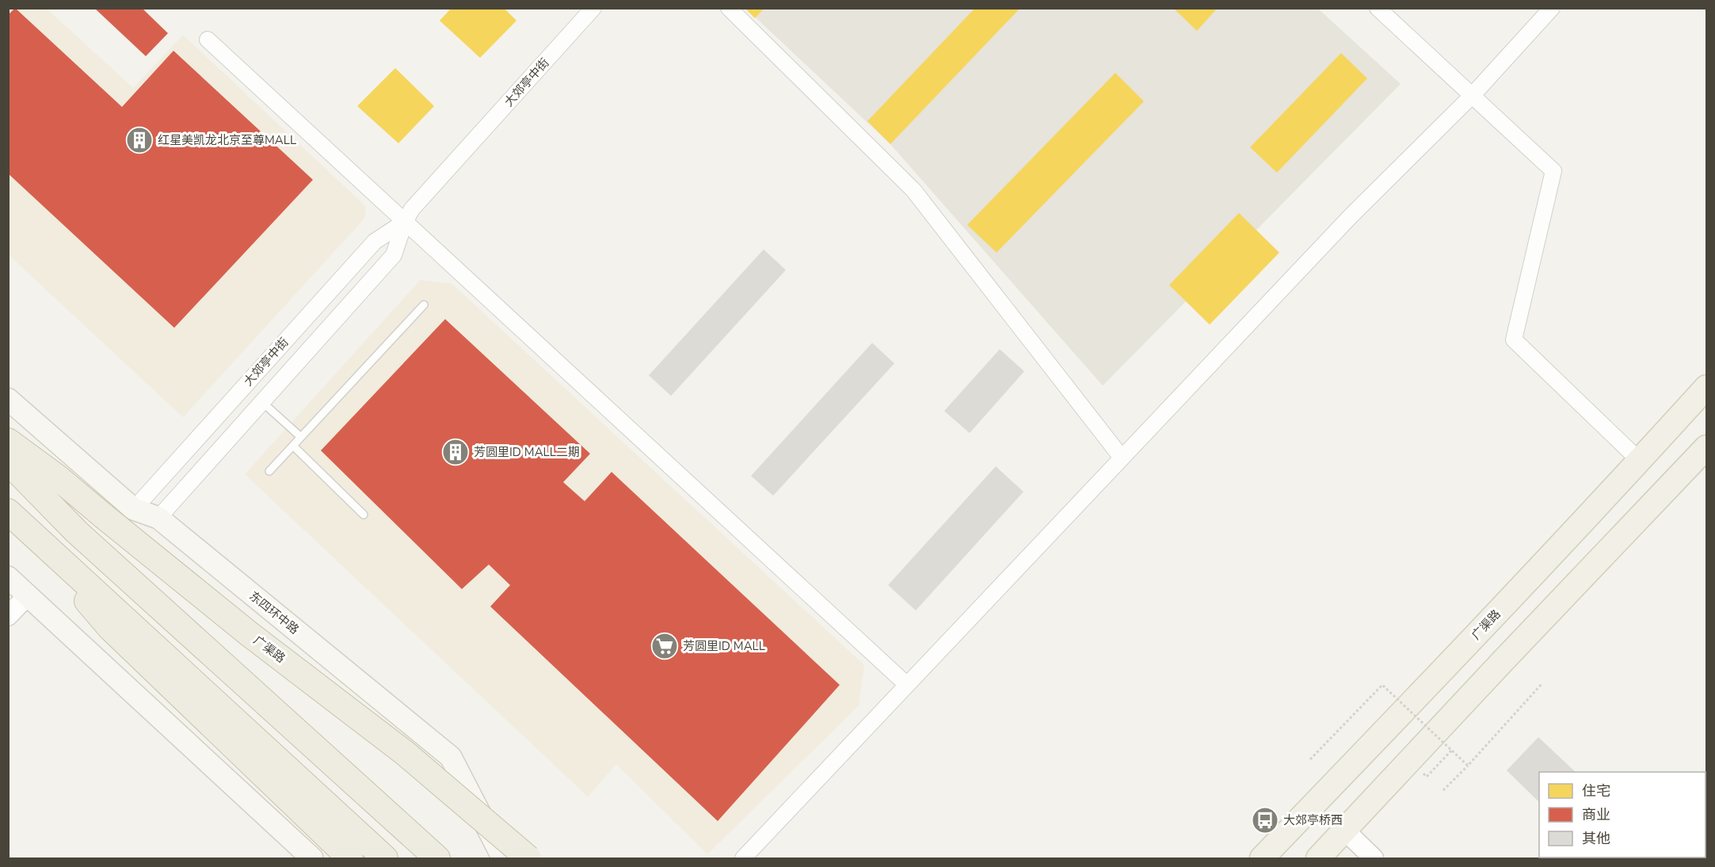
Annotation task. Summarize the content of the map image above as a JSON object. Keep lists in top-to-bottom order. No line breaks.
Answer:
{"streets":{"highway":["广渠路"],"main road":["东四环中路"],"street":["大郊亭中街"]},"crossings":[["大郊亭中街","东四环中路"]],"places":{"building":["红星美凯龙北京至尊MALL","芳圆里ID MALL二期"],"supermarket":["芳圆里ID MALL"],"bus stop":["大郊亭桥西"]},"legend":["住宅","商业","其他"]}
